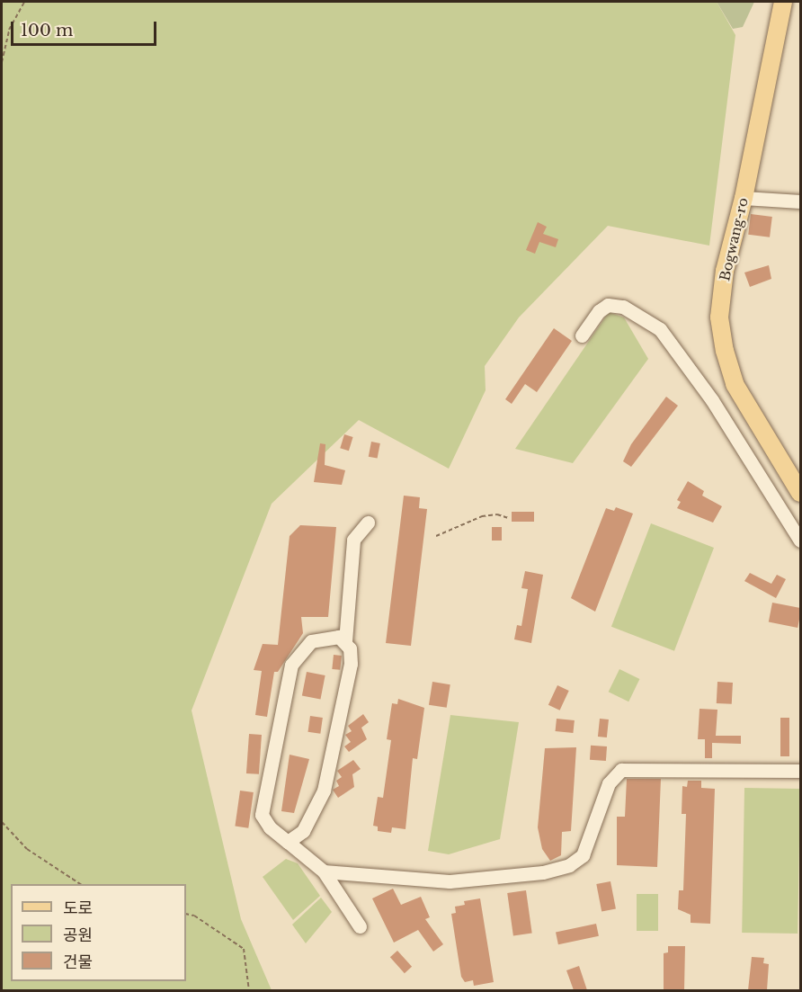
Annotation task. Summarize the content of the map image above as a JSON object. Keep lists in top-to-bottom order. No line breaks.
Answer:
{"streets":{"main road":["Bogwang-ro"]},"legend":["도로","공원","건물"],"scale_bar":"100 m"}
